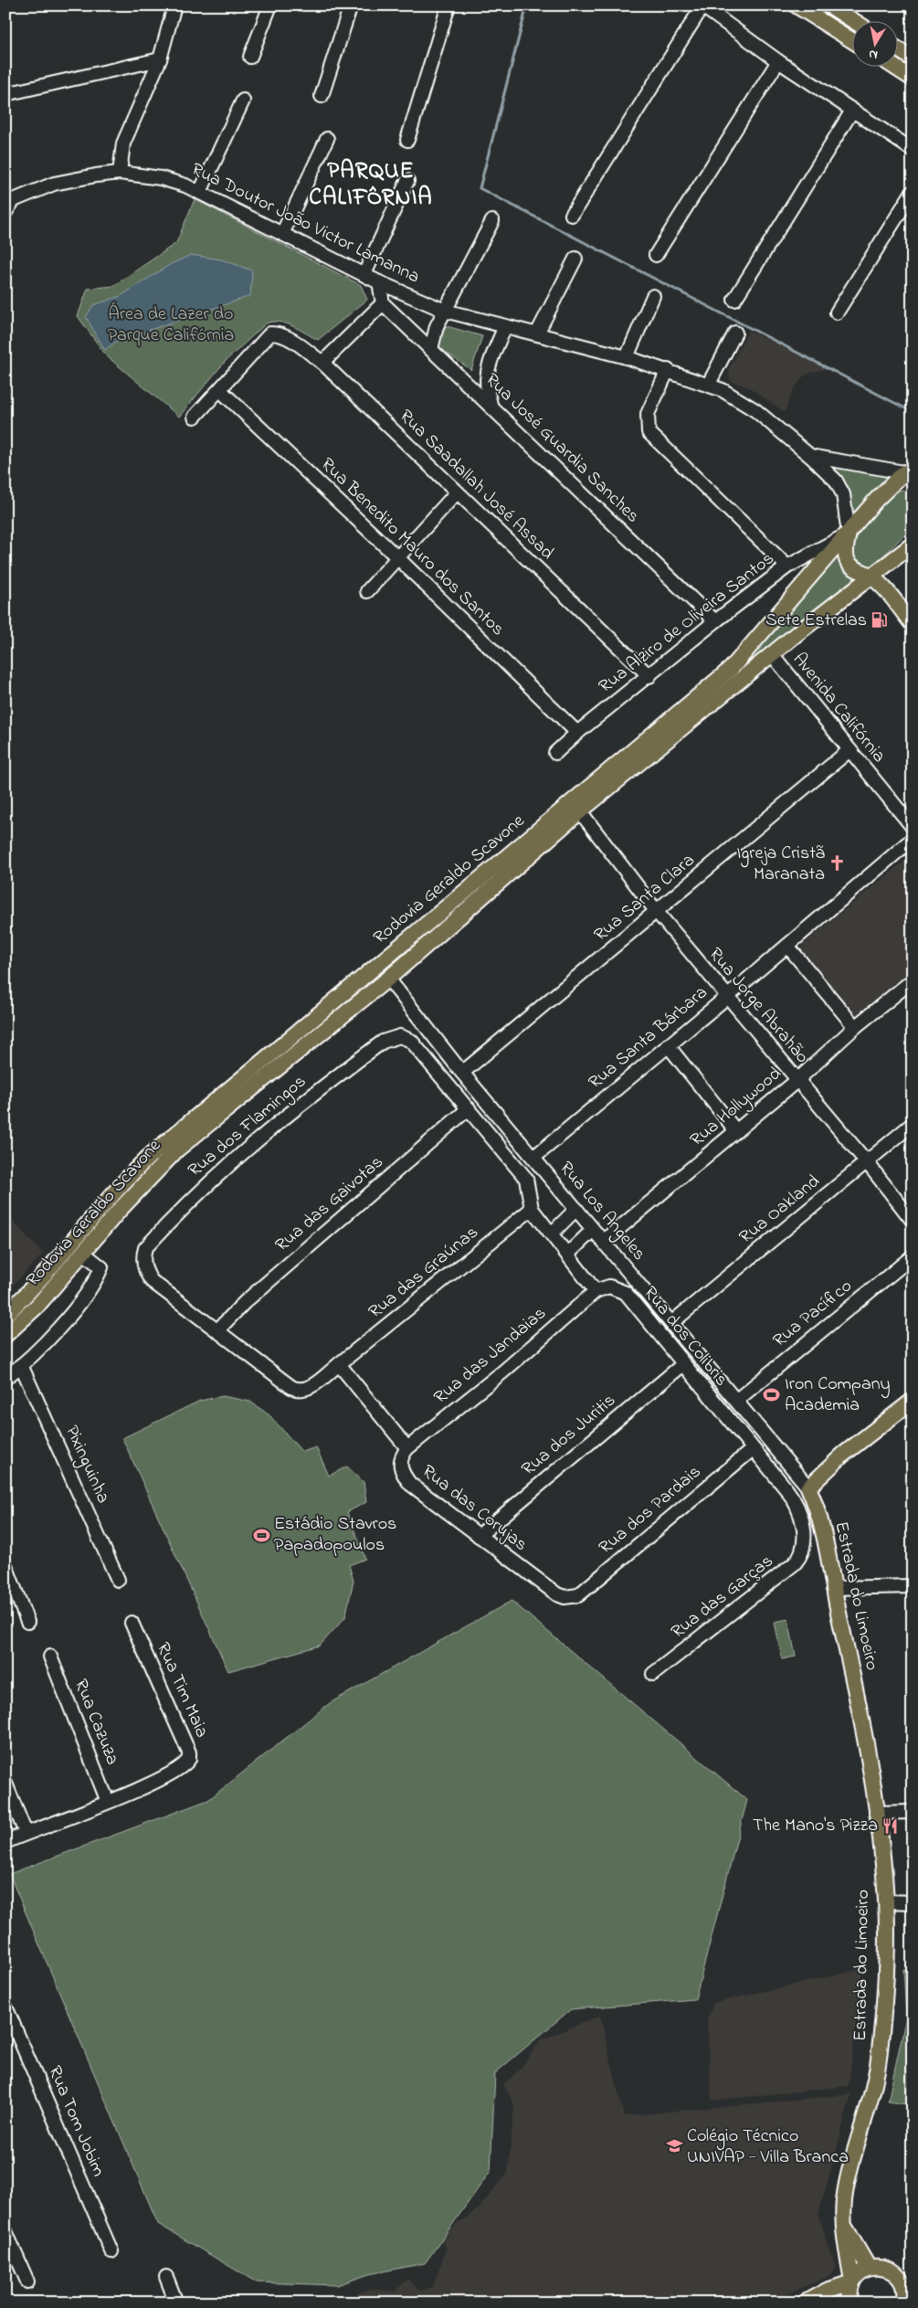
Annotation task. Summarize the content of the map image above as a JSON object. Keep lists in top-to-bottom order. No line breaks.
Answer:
{"streets":{"main road":["Rodovia Geraldo Scavone","Estrada do Limoeiro"],"street":["Rua Doutor João Victor Lamanna","Rua José Guardia Sanches","Rua Saadallah José Assad","Rua Benedito Mauro dos Santos","Rua Alziro de Oliveira Santos","Avenida Califórnia","Rua Santa Clara","Rua Jorge Abrahão","Rua Santa Bárbara","Rua Hollywood","Rua dos Flamingos","Rua das Gaivotas","Rua Oakland","Rua Los Angeles","Rua das Graúnas","Rua Pacífico","Rua dos Colibris","Rua das Jandaias","Rua dos Juritis","Pixinguinha","Rua das Corujas","Rua dos Pardais","Rua das Garças","Rua Tim Maia","Rua Cazuza","Rua Tom Jobim"]},"crossings":[["Rua Doutor João Victor Lamanna","Rua Alziro de Oliveira Santos"],["Rua Doutor João Victor Lamanna","Rodovia Geraldo Scavone"],["Rua José Guardia Sanches","Rua Alziro de Oliveira Santos"],["Rua Saadallah José Assad","Rua Benedito Mauro dos Santos"],["Rua Saadallah José Assad","Rua Alziro de Oliveira Santos"],["Rua Benedito Mauro dos Santos","Rua Alziro de Oliveira Santos"],["Rua Alziro de Oliveira Santos","Rodovia Geraldo Scavone"],["Avenida Califórnia","Rodovia Geraldo Scavone"],["Avenida Califórnia","Rua Santa Clara"],["Rodovia Geraldo Scavone","Rua Jorge Abrahão"],["Rodovia Geraldo Scavone","Rua Los Angeles"],["Rua Santa Clara","Rua Jorge Abrahão"],["Rua Santa Clara","Rua Los Angeles"],["Rua Jorge Abrahão","Rua Santa Bárbara"],["Rua Jorge Abrahão","Rua Hollywood"],["Rua Jorge Abrahão","Rua Oakland"],["Rua Santa Bárbara","Rua Los Angeles"],["Rua Hollywood","Rua Los Angeles"],["Rua dos Flamingos","Rua das Gaivotas"],["Rua Oakland","Rua Los Angeles"],["Rua Los Angeles","Rua Pacífico"],["Rua Los Angeles","Estrada do Limoeiro"],["Rua das Graúnas","Rua das Corujas"],["Rua dos Colibris","Rua das Jandaias"],["Rua dos Colibris","Rua dos Juritis"],["Rua dos Colibris","Rua dos Pardais"],["Rua dos Colibris","Rua das Garças"],["Rua das Jandaias","Rua das Corujas"],["Rua dos Juritis","Rua das Corujas"],["Rua das Corujas","Rua dos Pardais"],["Rua Tim Maia","Rua Cazuza"]],"districts":["PARQUE CALIFÔRNIA"],"parks":["Área de Lazer do Parque Califórnia"],"places":{"fuel station":["Sete Estrelas"],"church":["Igreja Cristã Maranata"],"sports":["Iron Company Academia","Estádio Stavros Papadopoulos"],"restaurant":["The Mano's Pizza"],"school or university":["Colégio Técnico UNIVAP - Villa Branca"]},"north":"bottom"}
